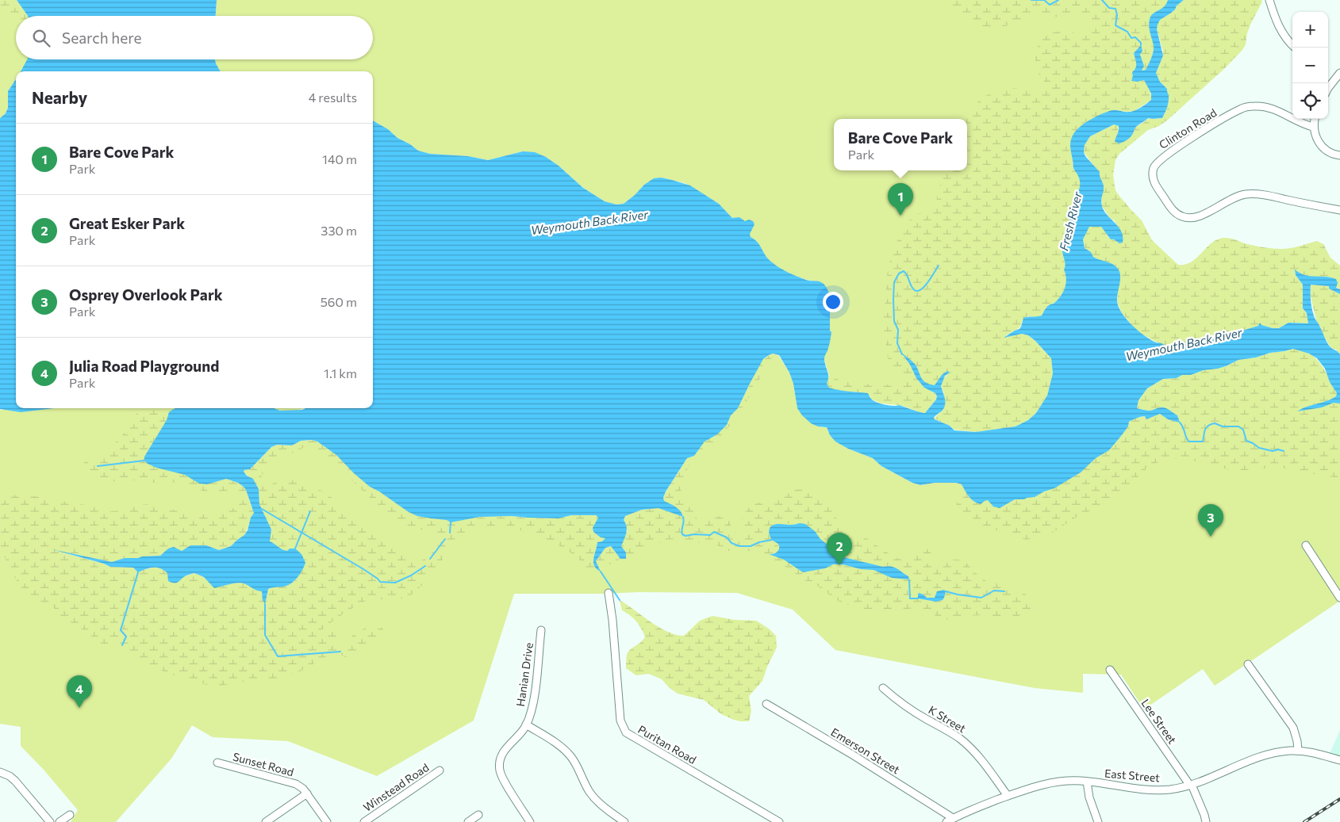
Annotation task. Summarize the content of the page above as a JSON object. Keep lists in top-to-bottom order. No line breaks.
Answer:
{"streets":{"street":["Clinton Road","Hanian Drive","K Street","Lee Street","Puritan Road","Emerson Street","Sunset Road","East Street","Winstead Road"]},"crossings":[["K Street","East Street"],["Lee Street","East Street"],["Emerson Street","East Street"]],"water":["Fresh River","Weymouth Back River"],"page":{"map_buttons":["+","−"],"search":"Search here","heading":["Nearby","4 results"],"popup":["Bare Cove Park","Park"],"list":[{"mark":"1","name":"Bare Cove Park","note":"Park","value":"140 m"},{"mark":"2","name":"Great Esker Park","note":"Park","value":"330 m"},{"mark":"3","name":"Osprey Overlook Park","note":"Park","value":"560 m"},{"mark":"4","name":"Julia Road Playground","note":"Park","value":"1.1 km"}],"pins":["1","3","2","4"]}}
